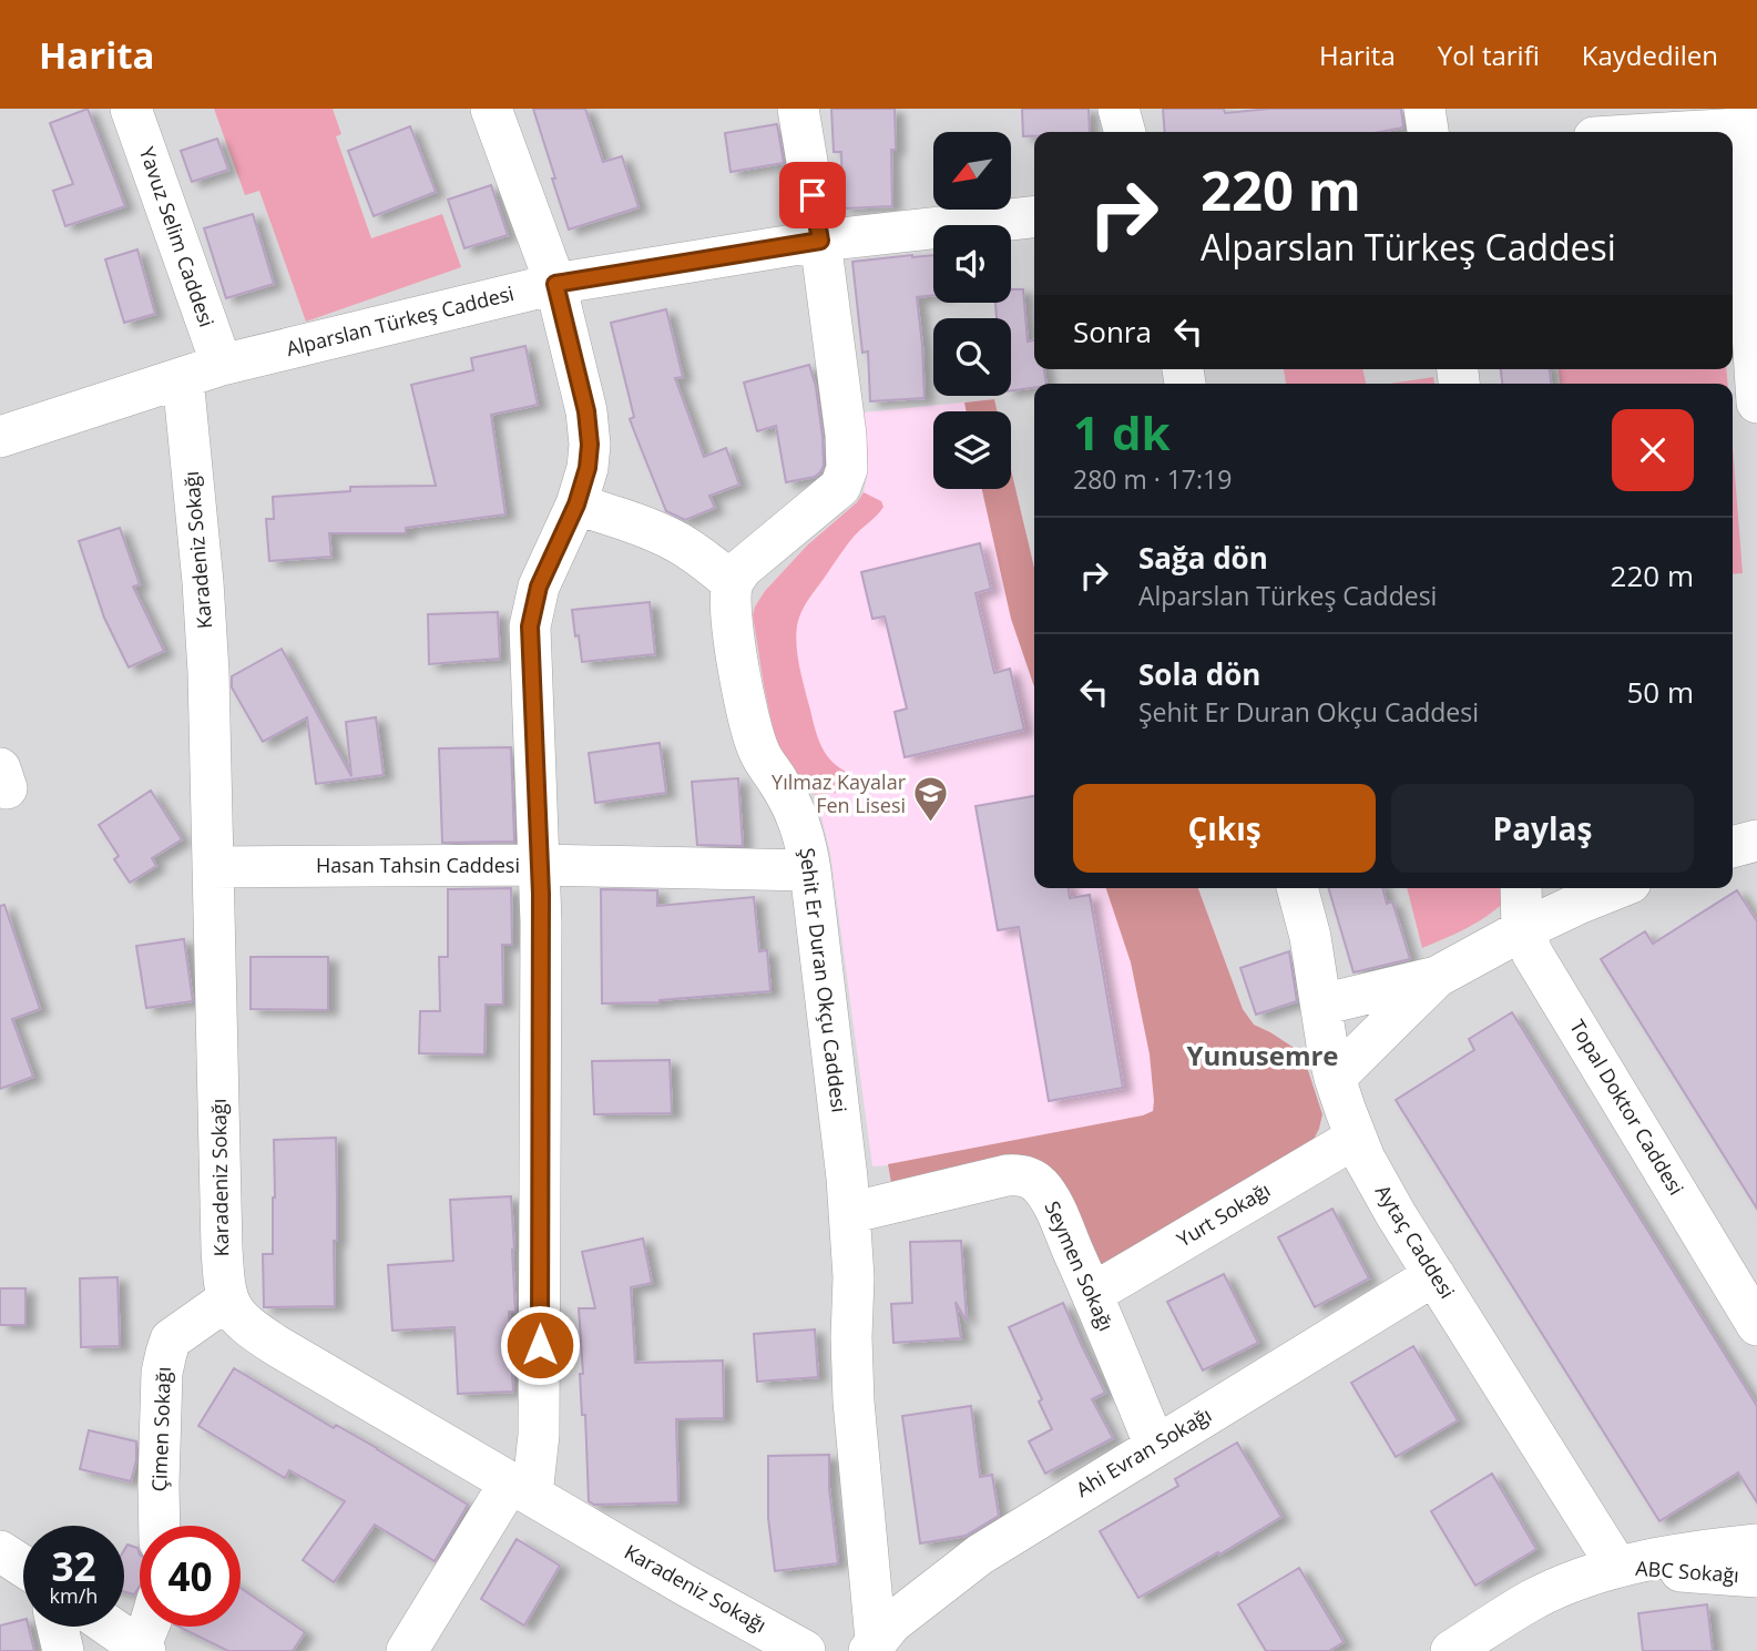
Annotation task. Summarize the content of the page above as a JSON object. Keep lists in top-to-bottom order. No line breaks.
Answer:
{"streets":{"street":["Yavuz Selim Caddesi","Alparslan Türkeş Caddesi","Karadeniz Sokağı","Hasan Tahsin Caddesi","Şehit Er Duran Okçu Caddesi","Topal Doktor Caddesi","Yurt Sokağı","Aytaç Caddesi","Seymen Sokağı","Çimen Sokağı","Ahi Evran Sokağı","ABC Sokağı"]},"crossings":[["Yavuz Selim Caddesi","Alparslan Türkeş Caddesi"],["Alparslan Türkeş Caddesi","Karadeniz Sokağı"],["Karadeniz Sokağı","Hasan Tahsin Caddesi"],["Karadeniz Sokağı","Çimen Sokağı"],["Hasan Tahsin Caddesi","Şehit Er Duran Okçu Caddesi"],["Şehit Er Duran Okçu Caddesi","Seymen Sokağı"],["Şehit Er Duran Okçu Caddesi","Ahi Evran Sokağı"],["Yurt Sokağı","Aytaç Caddesi"],["Yurt Sokağı","Seymen Sokağı"],["Aytaç Caddesi","Ahi Evran Sokağı"],["Aytaç Caddesi","ABC Sokağı"],["Seymen Sokağı","Ahi Evran Sokağı"]],"districts":["Yunusemre"],"places":{"school or university":["Yılmaz Kayalar Fen Lisesi"]},"north":"bottom left","page":{"header":"Harita","nav":["Harita","Yol tarifi","Kaydedilen"],"turn":["220 m","Alparslan Türkeş Caddesi"],"then":"Sonra","heading":["1 dk","280 m · 17:19"],"list":[{"name":"Sağa dön","note":"Alparslan Türkeş Caddesi","value":"220 m"},{"name":"Sola dön","note":"Şehit Er Duran Okçu Caddesi","value":"50 m"}],"buttons":["Çıkış","Paylaş"],"speed":"32 km/h","limit":"40"}}
